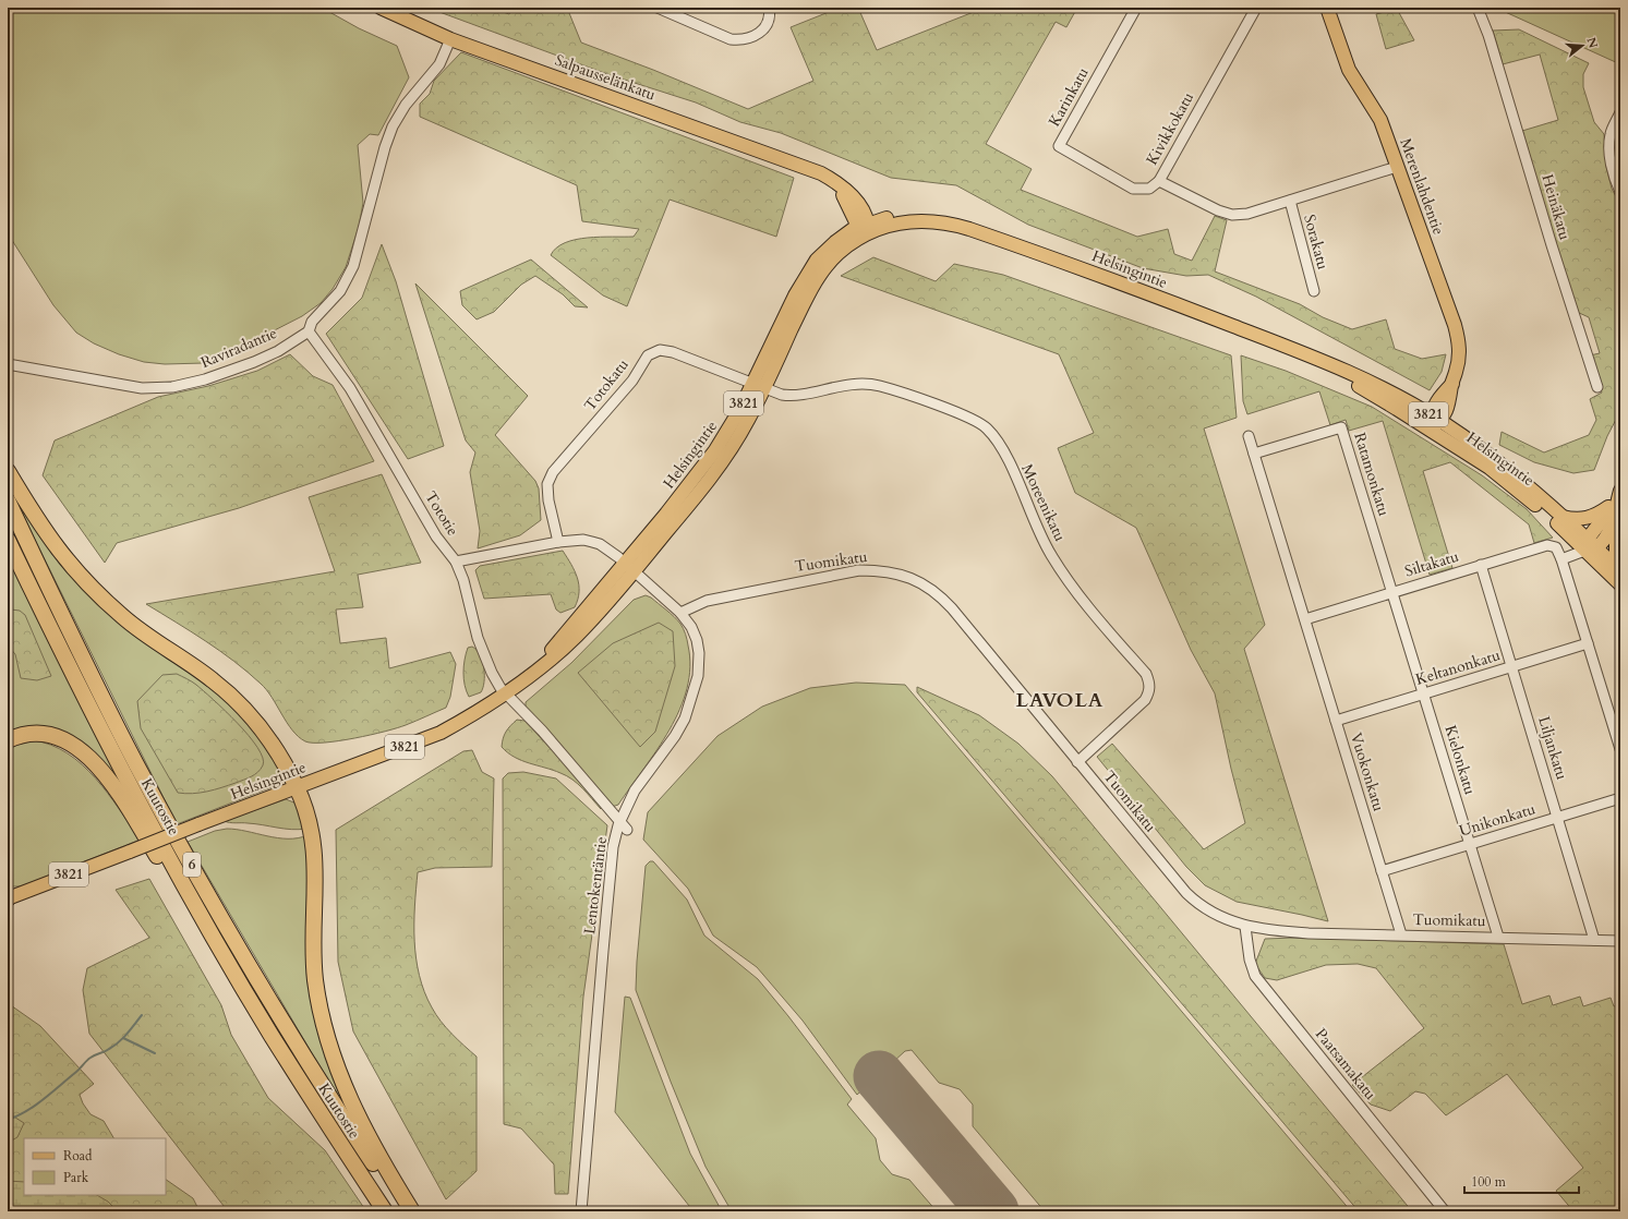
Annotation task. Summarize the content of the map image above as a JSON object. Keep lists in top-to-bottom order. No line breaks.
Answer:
{"streets":{"highway":["Kuutostie","6"],"main road":["Salpausselänkatu","Merenlahdentie","Helsingintie","3821"],"street":["Karinkatu","Kivikkokatu","Heinäkatu","Sorakatu","Raviradantie","Totokatu","Ratamonkatu","Moreenikatu","Tototie","Tuomikatu","Siltakatu","Keltanonkatu","Liljankatu","Kielonkatu","Vuokonkatu","Unikonkatu","Lentokentäntie","Paatsamakatu"]},"crossings":[["Salpausselänkatu","Helsingintie"],["Salpausselänkatu","Raviradantie"],["Karinkatu","Kivikkokatu"],["Kivikkokatu","Merenlahdentie"],["Kivikkokatu","Sorakatu"],["Merenlahdentie","Helsingintie"],["Helsingintie","Totokatu"],["Helsingintie","Moreenikatu"],["Helsingintie","Tototie"],["Helsingintie","Lentokentäntie"],["Raviradantie","Tototie"],["Totokatu","Moreenikatu"],["Ratamonkatu","Siltakatu"],["Ratamonkatu","Kielonkatu"],["Moreenikatu","Tuomikatu"],["Tototie","Lentokentäntie"],["Tuomikatu","Liljankatu"],["Tuomikatu","Kielonkatu"],["Tuomikatu","Vuokonkatu"],["Tuomikatu","Lentokentäntie"],["Tuomikatu","Paatsamakatu"],["Siltakatu","Liljankatu"],["Siltakatu","Kielonkatu"],["Siltakatu","Vuokonkatu"],["Keltanonkatu","Liljankatu"],["Keltanonkatu","Kielonkatu"],["Keltanonkatu","Vuokonkatu"],["Liljankatu","Unikonkatu"],["Kielonkatu","Unikonkatu"],["Vuokonkatu","Unikonkatu"]],"districts":["LAVOLA"],"legend":["Road","Park"],"scale_bar":"100 m","north":"right"}
